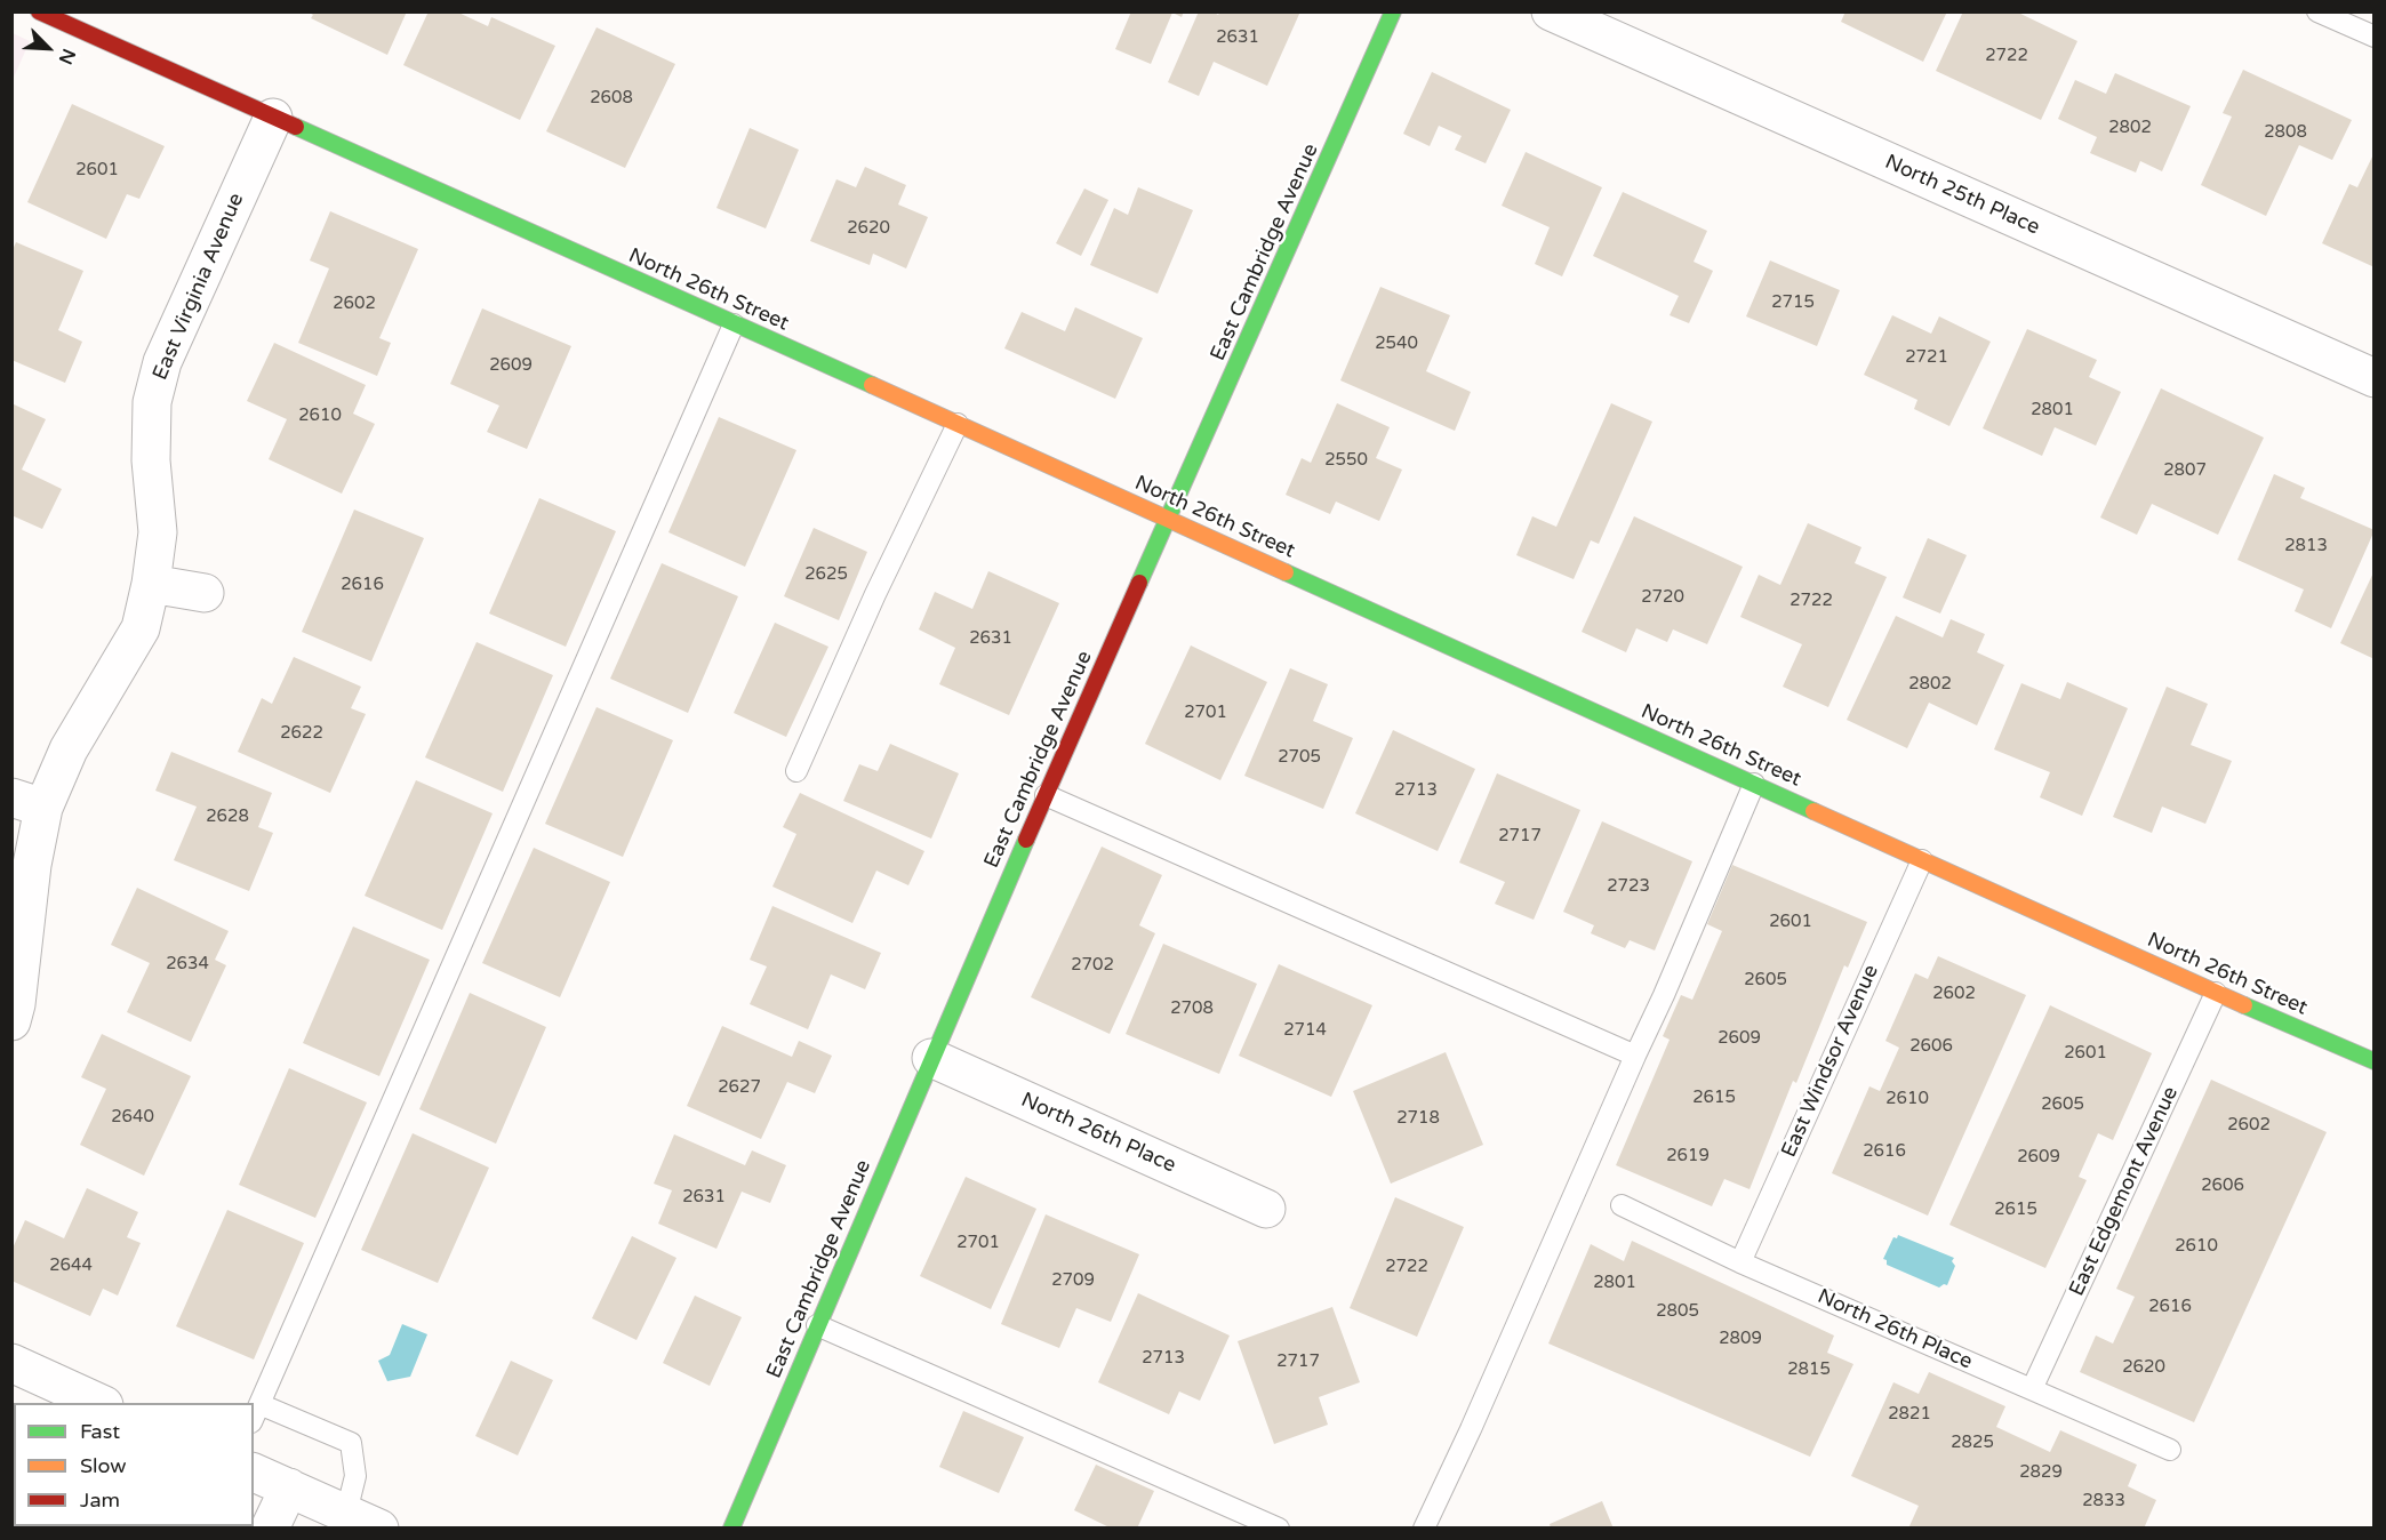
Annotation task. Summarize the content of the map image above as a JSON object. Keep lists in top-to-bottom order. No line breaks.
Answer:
{"streets":{"street":["North 25th Place","East Cambridge Avenue","East Virginia Avenue","North 26th Street","North 26th Place"],"lane":["East Windsor Avenue","East Edgemont Avenue"]},"crossings":[["East Cambridge Avenue","North 26th Street"],["East Cambridge Avenue","North 26th Place"],["East Virginia Avenue","North 26th Street"],["North 26th Street","East Windsor Avenue"],["North 26th Street","East Edgemont Avenue"],["East Windsor Avenue","North 26th Place"],["North 26th Place","East Edgemont Avenue"]],"house_numbers":["2631","2722","2608","2802","2808","2601","2620","2715","2602","2540","2721","2609","2801","2610","2550","2807","2813","2625","2616","2720","2722","2631","2802","2701","2622","2705","2713","2628","2717","2723","2601","2634","2702","2605","2602","2708","2714","2609","2606","2601","2627","2615","2610","2605","2640","2718","2602","2616","2619","2609","2606","2631","2615","2701","2610","2644","2722","2709","2801","2616","2805","2809","2713","2717","2620","2815","2821","2825","2829","2833"],"legend":["Fast","Slow","Jam"],"north":"bottom right"}
